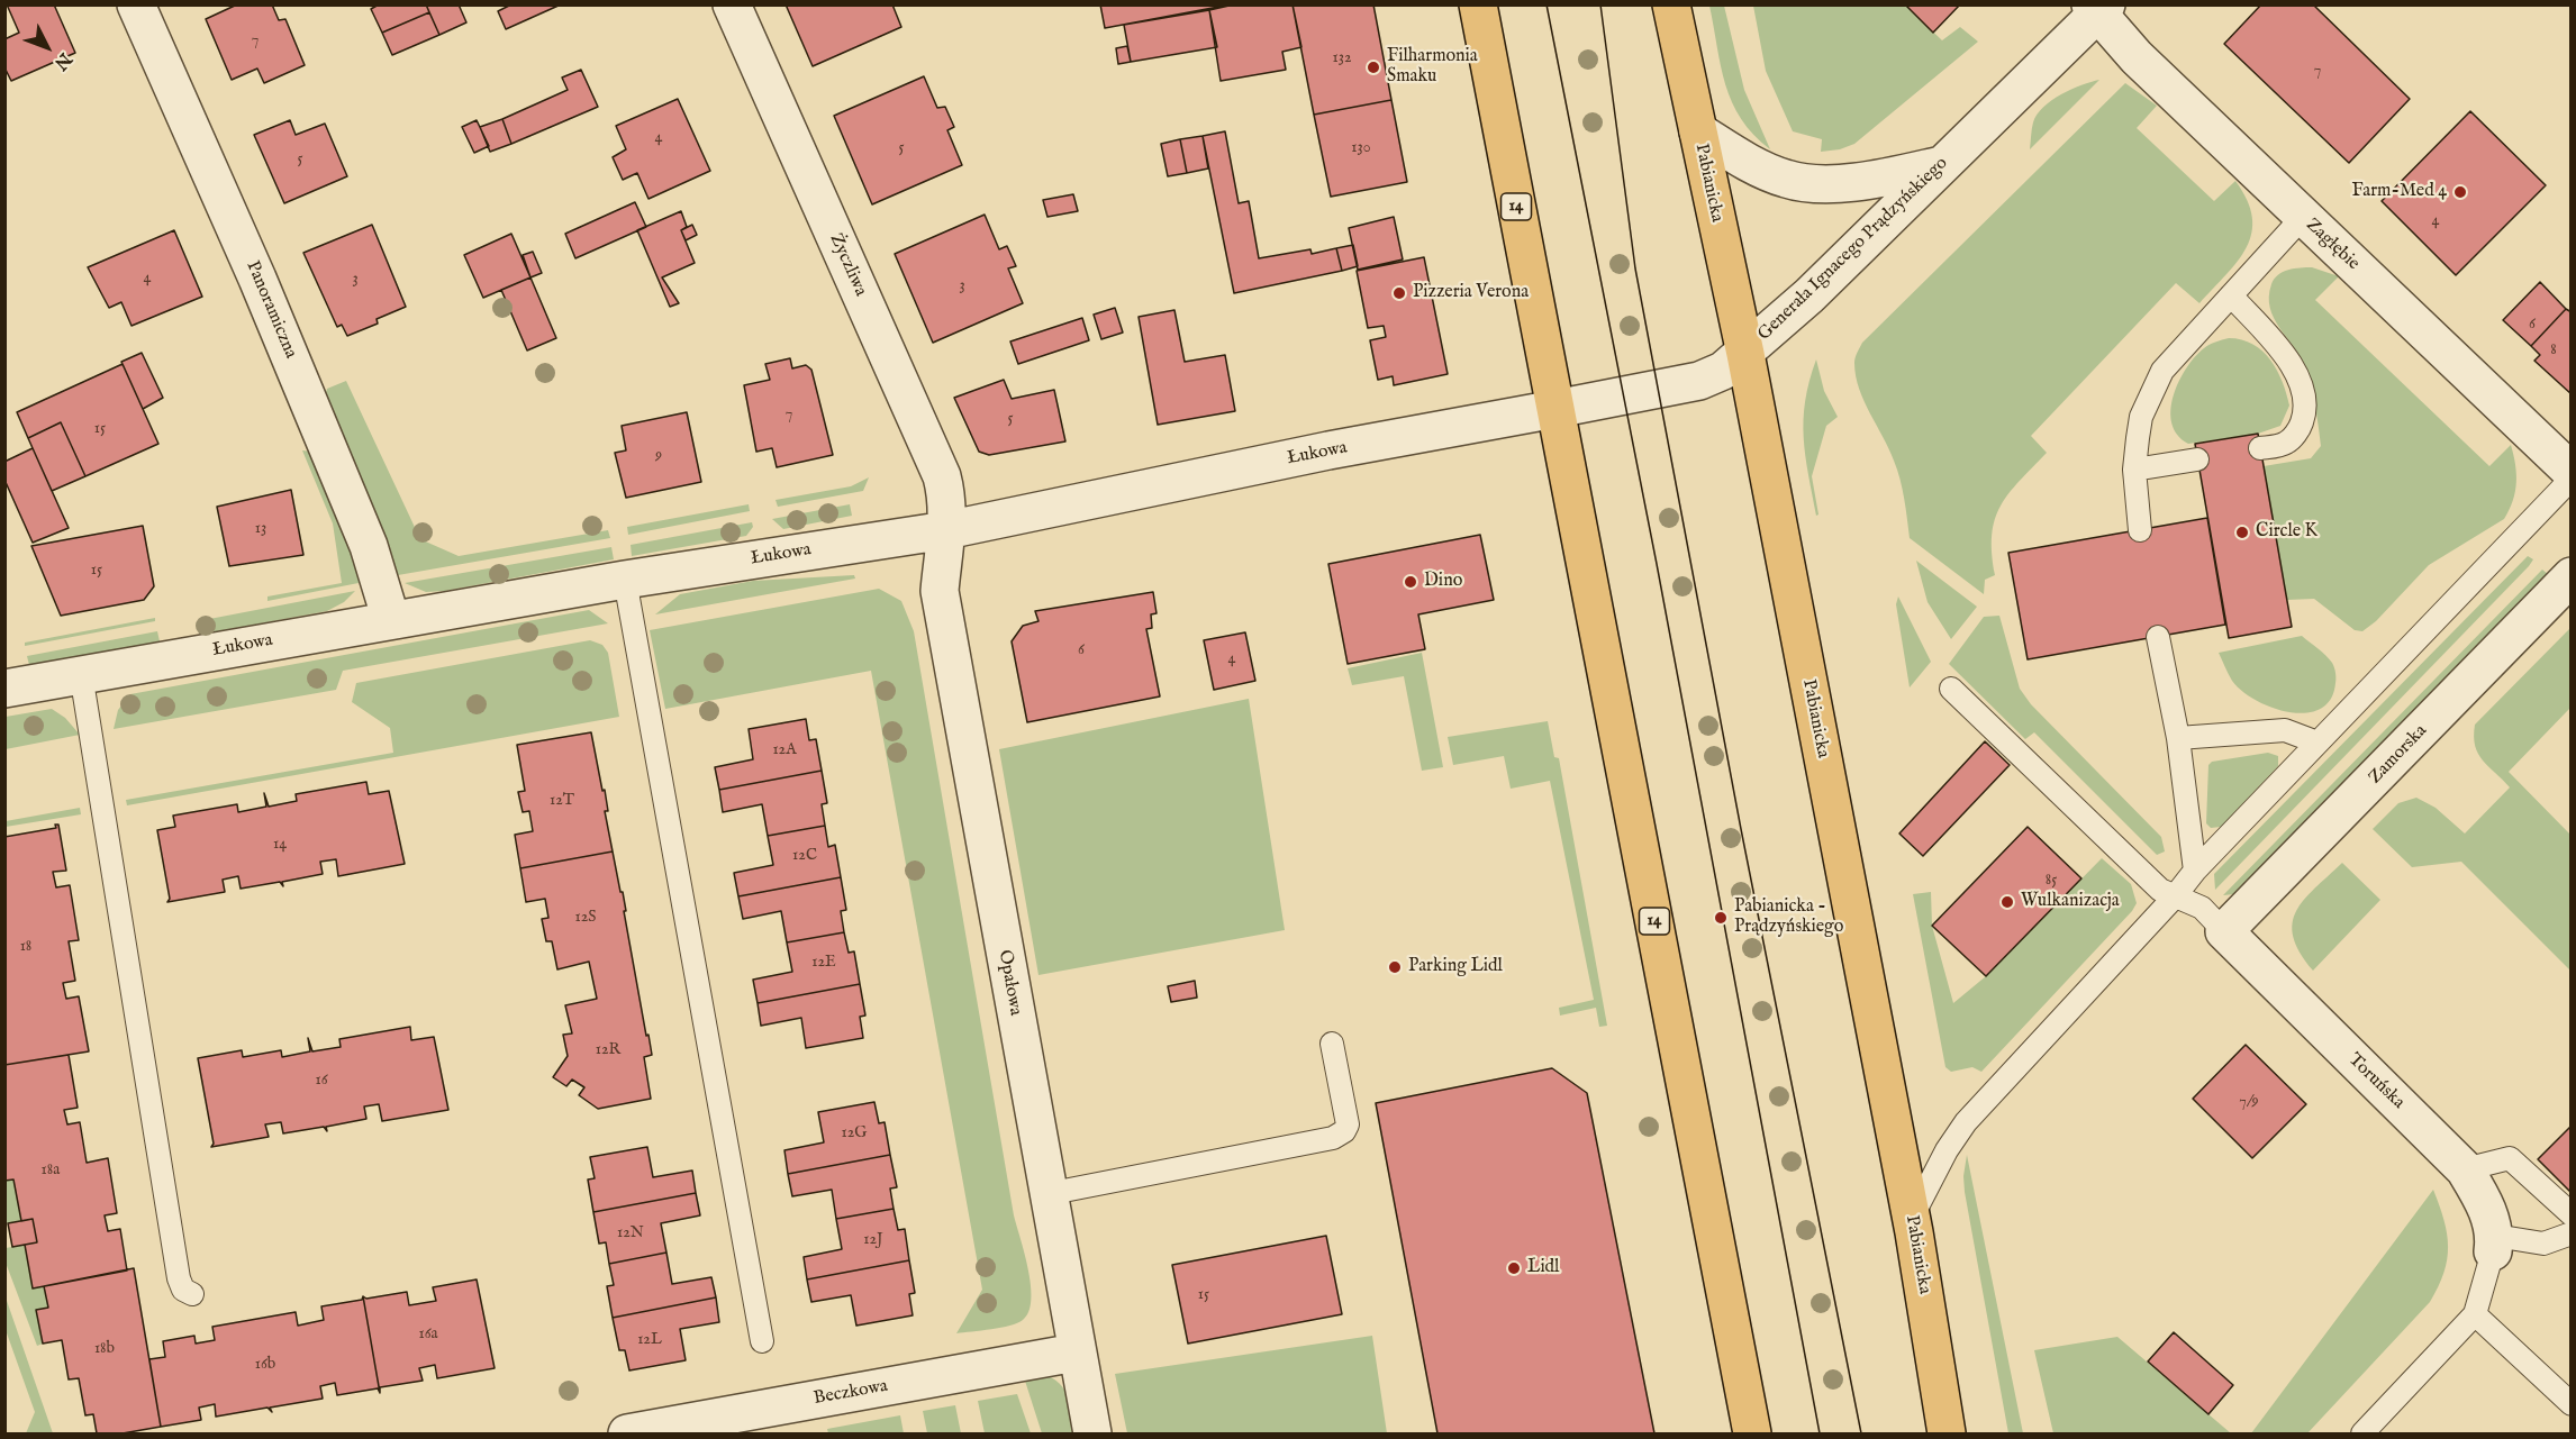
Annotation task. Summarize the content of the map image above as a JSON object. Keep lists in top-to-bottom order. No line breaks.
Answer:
{"streets":{"main road":["Pabianicka","14"],"street":["Zagłębie","Generała Ignacego Prądzyńskiego","Życzliwa","Panoramiczna","Łukowa","Zamorska","Opałowa","Toruńska","Beczkowa"]},"crossings":[["Pabianicka","Generała Ignacego Prądzyńskiego"],["14","Generała Ignacego Prądzyńskiego"],["14","Łukowa"],["Zagłębie","Generała Ignacego Prądzyńskiego"],["Generała Ignacego Prądzyńskiego","Łukowa"],["Życzliwa","Łukowa"],["Życzliwa","Opałowa"],["Panoramiczna","Łukowa"],["Łukowa","Opałowa"],["Zamorska","Toruńska"],["Opałowa","Beczkowa"]],"places":["Filharmonia Smaku","Farm-Med 4","Pizzeria Verona","Circle K","Dino","Wulkanizacja","Pabianicka - Prądzyńskiego","Parking Lidl","Lidl"],"house_numbers":["7","132","7","4","5","130","5","4","4","3","3","6","8","7","5","15","9","13","15","6","4","12A","12T","14","12C","85","12S","18","12E","12R","16","7/9","12G","18a","12N","12J","15","16a","12L","18b","16b"],"north":"bottom right"}
